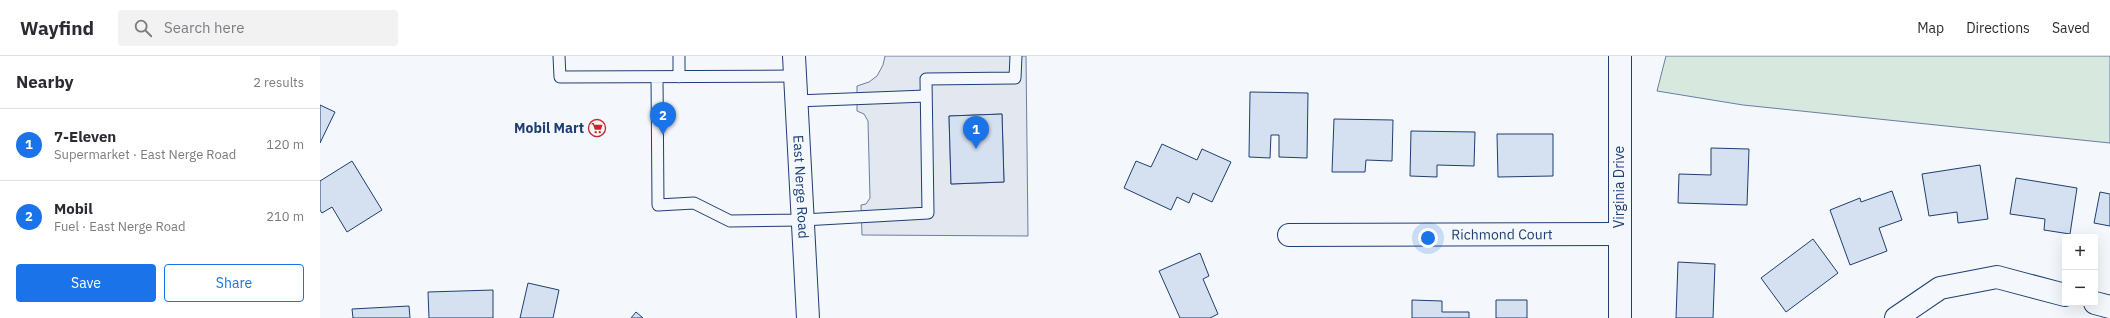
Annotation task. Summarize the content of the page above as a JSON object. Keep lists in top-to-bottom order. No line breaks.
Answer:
{"streets":{"street":["East Nerge Road","Virginia Drive","Richmond Court"]},"crossings":[["Virginia Drive","Richmond Court"]],"places":{"supermarket":["Mobil Mart"]},"page":{"header":"Wayfind","search":"Search here","nav":["Map","Directions","Saved"],"heading":["Nearby","2 results"],"pins":["2","1"],"list":[{"mark":"1","name":"7-Eleven","note":"Supermarket · East Nerge Road","value":"120 m"},{"mark":"2","name":"Mobil","note":"Fuel · East Nerge Road","value":"210 m"}],"map_buttons":["+","−"],"buttons":["Save","Share"]}}
